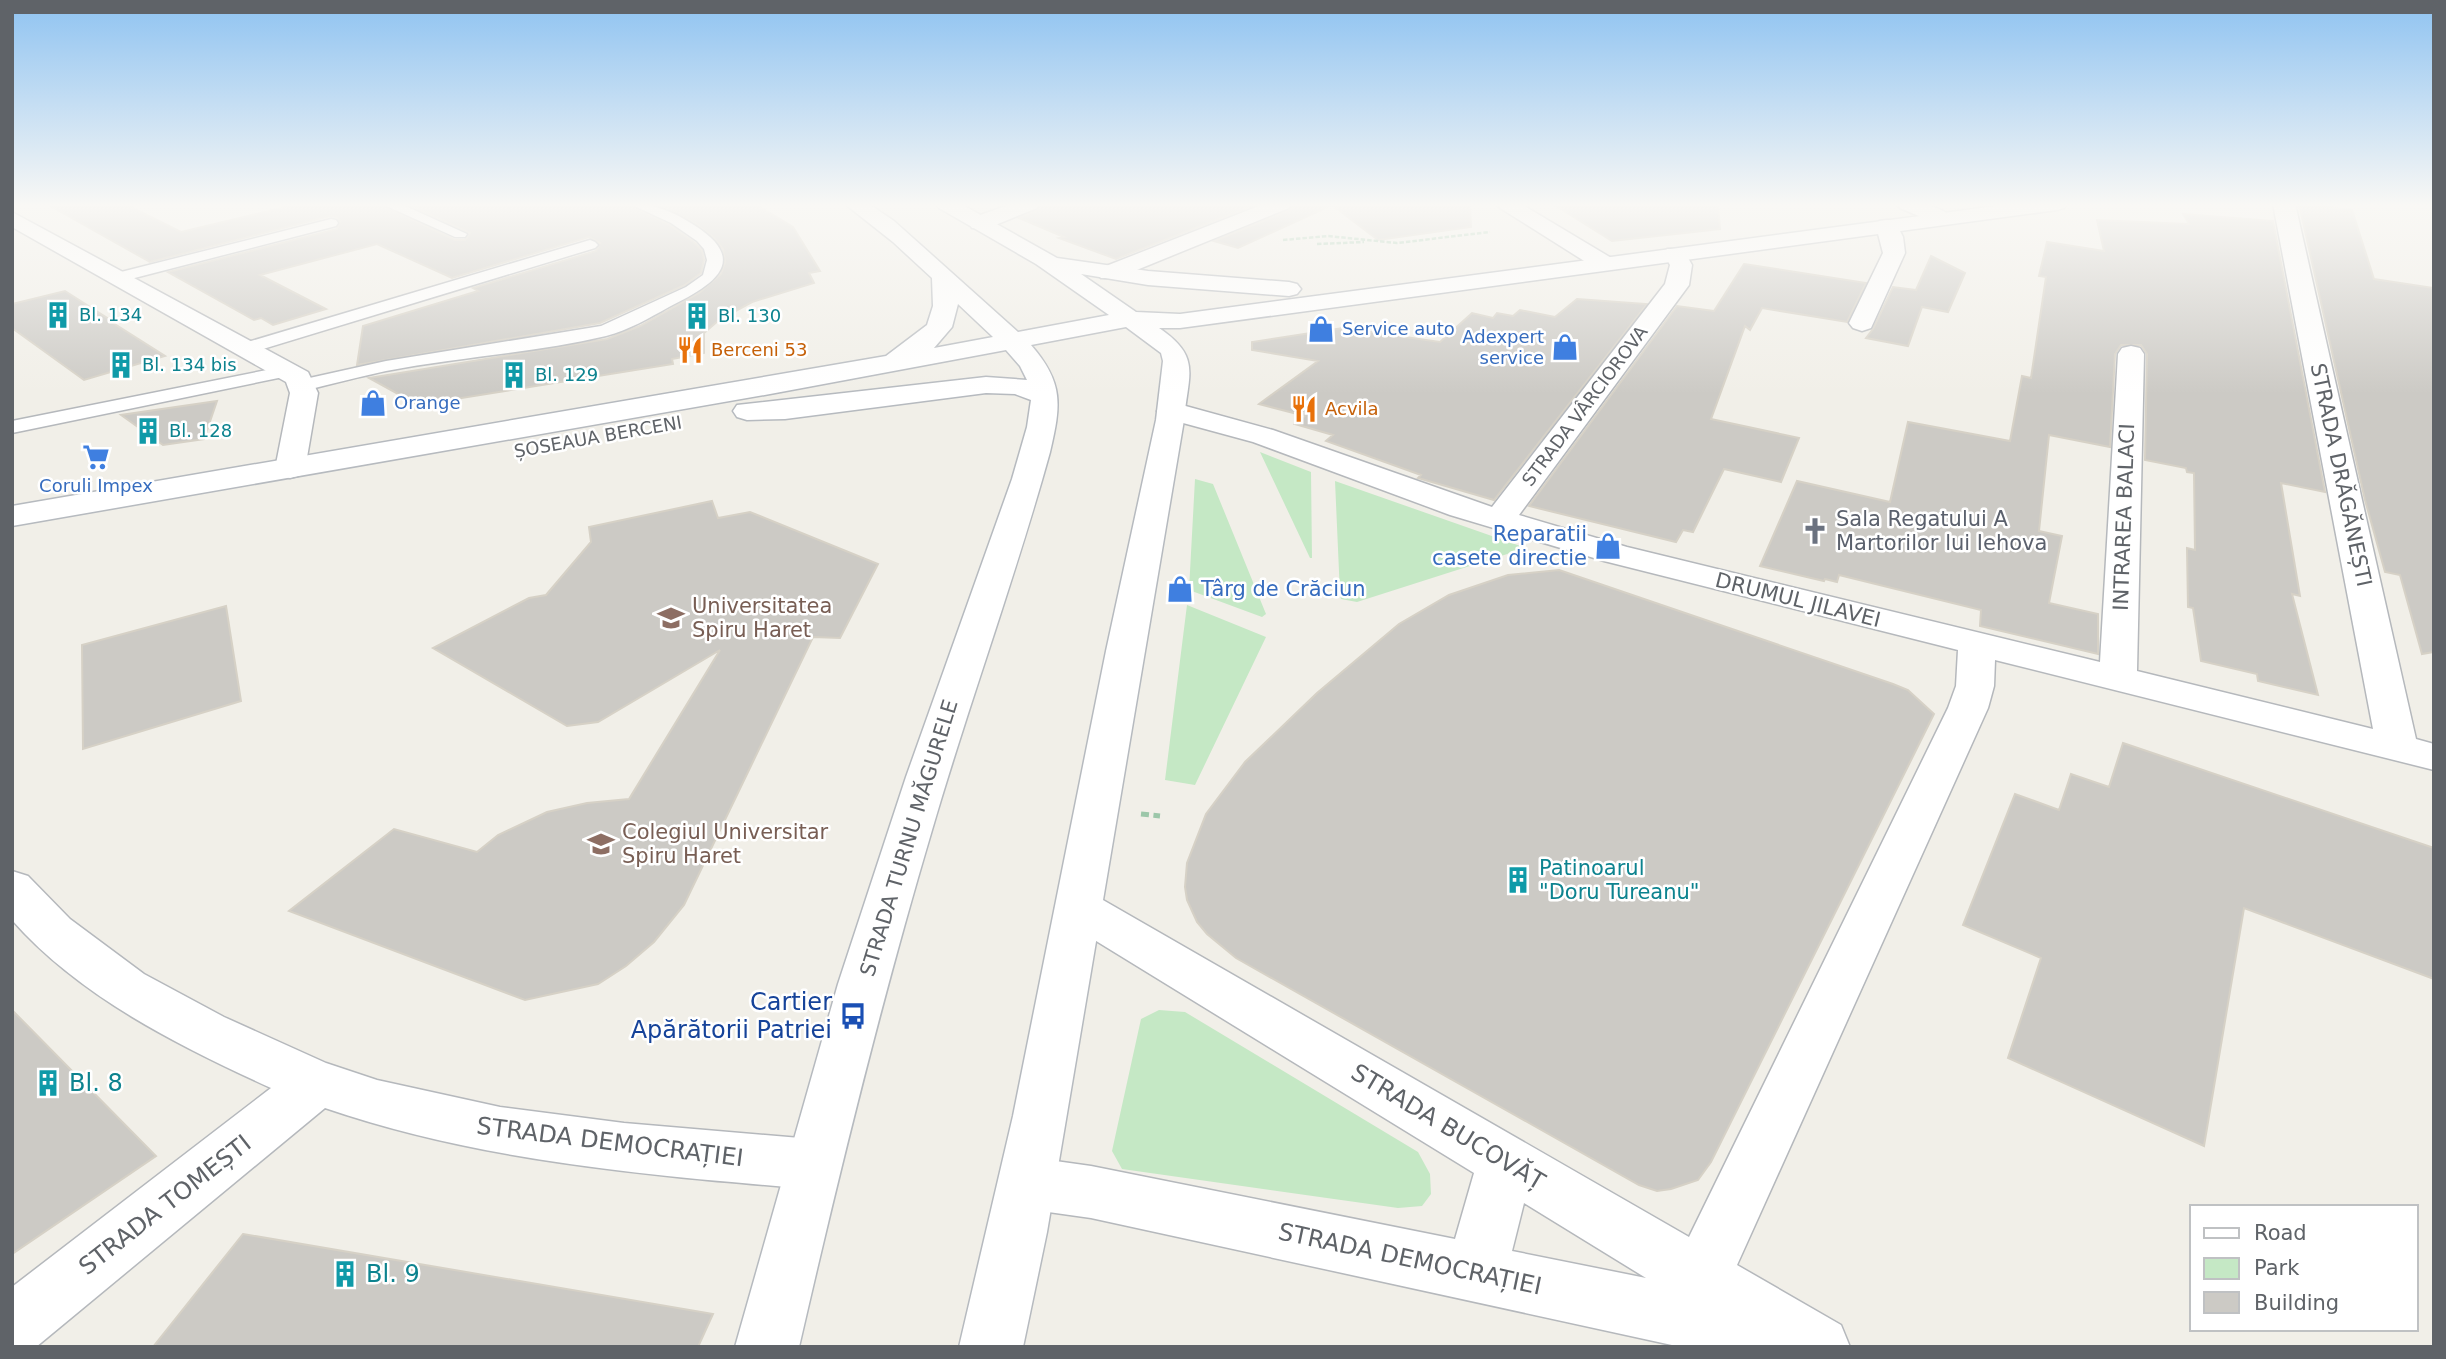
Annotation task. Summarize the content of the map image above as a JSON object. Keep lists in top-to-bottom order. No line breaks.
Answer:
{"streets":{"street":["STRADA VÂRCIOROVA","ȘOSEAUA BERCENI","STRADA DRĂGĂNEȘTI","INTRAREA BALACI","DRUMUL JILAVEI","STRADA TURNU MĂGURELE","STRADA BUCOVĂȚ","STRADA DEMOCRAȚIEI","STRADA TOMEȘTI"]},"crossings":[["STRADA VÂRCIOROVA","DRUMUL JILAVEI"],["ȘOSEAUA BERCENI","STRADA TURNU MĂGURELE"],["STRADA DRĂGĂNEȘTI","DRUMUL JILAVEI"],["INTRAREA BALACI","DRUMUL JILAVEI"],["STRADA TURNU MĂGURELE","STRADA DEMOCRAȚIEI"],["STRADA DEMOCRAȚIEI","STRADA TOMEȘTI"]],"places":{"building":["Bl. 134","Bl. 130","Bl. 134 bis","Bl. 129","Bl. 128","Patinoarul \"Doru Tureanu\"","Bl. 8","Bl. 9"],"shop":["Service auto","Adexpert service","Orange","Reparatii casete directie","Târg de Crăciun"],"restaurant":["Berceni 53","Acvila"],"supermarket":["Coruli Impex"],"church":["Sala Regatului A Martorilor lui Iehova"],"school or university":["Universitatea Spiru Haret","Colegiul Universitar Spiru Haret"],"bus stop":["Cartier Apărătorii Patriei"]},"legend":["Road","Park","Building"]}
